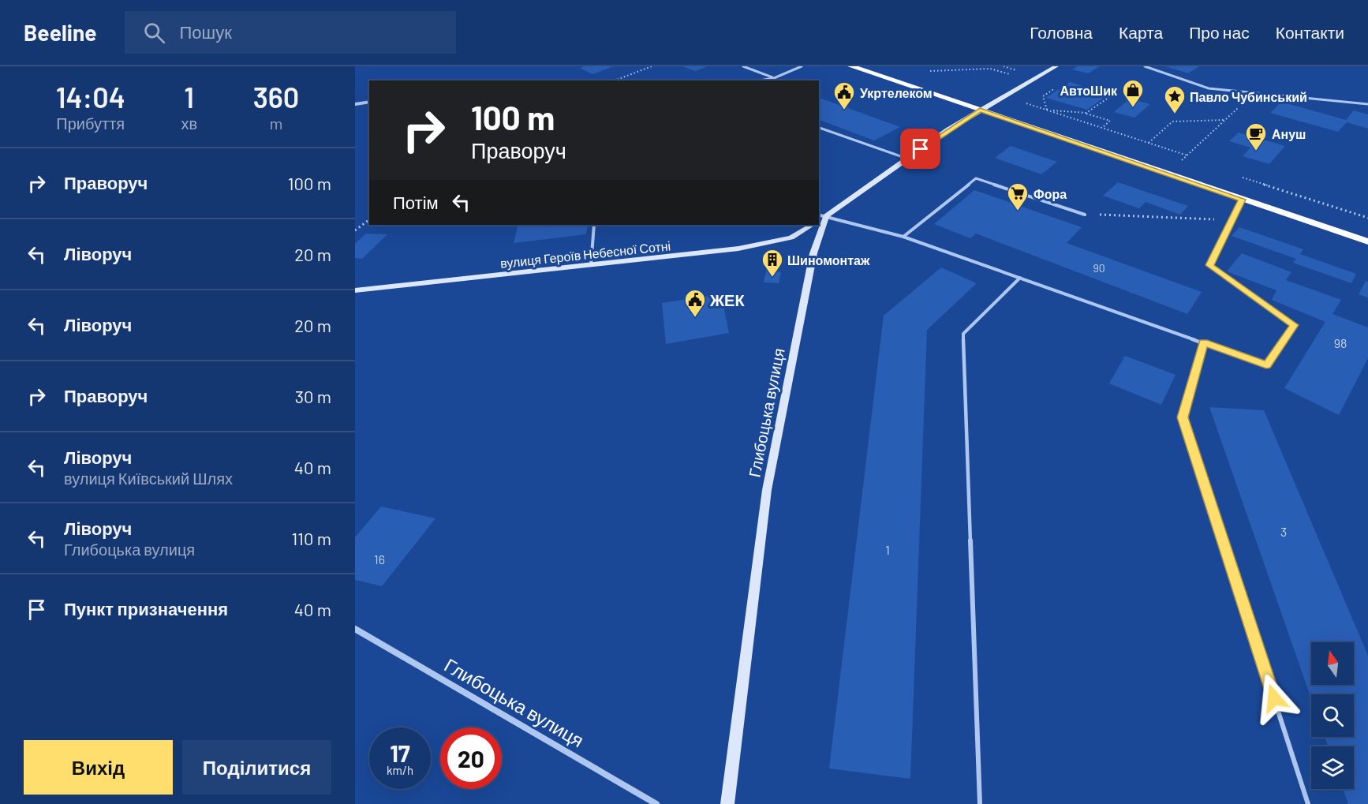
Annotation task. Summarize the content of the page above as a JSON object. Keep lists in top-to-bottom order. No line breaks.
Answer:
{"streets":{"street":["вулиця Героїв Небесної Сотні","Глибоцька вулиця"]},"places":{"shop":["АвтоШик"],"public building":["Укртелеком","ЖЕК"],"place":["Павло Чубинський"],"cafe":["Ануш"],"supermarket":["Фора"],"building":["Шиномонтаж"]},"house_numbers":["90","98","3","1","16"],"north":"top","page":{"header":"Beeline","search":"Пошук","nav":["Головна","Карта","Про нас","Контакти"],"eta":["14:04","Прибуття","1","хв","360","m"],"turn":["100 m","Праворуч"],"list":[{"name":"Праворуч","value":"100 m"},{"name":"Ліворуч","value":"20 m"},{"name":"Ліворуч","value":"20 m"},{"name":"Праворуч","value":"30 m"},{"name":"Ліворуч","note":"вулиця Київський Шлях","value":"40 m"},{"name":"Ліворуч","note":"Глибоцька вулиця","value":"110 m"},{"name":"Пункт призначення","value":"40 m"}],"then":"Потім","speed":"17 km/h","limit":"20","buttons":["Вихід","Поділитися"]}}
